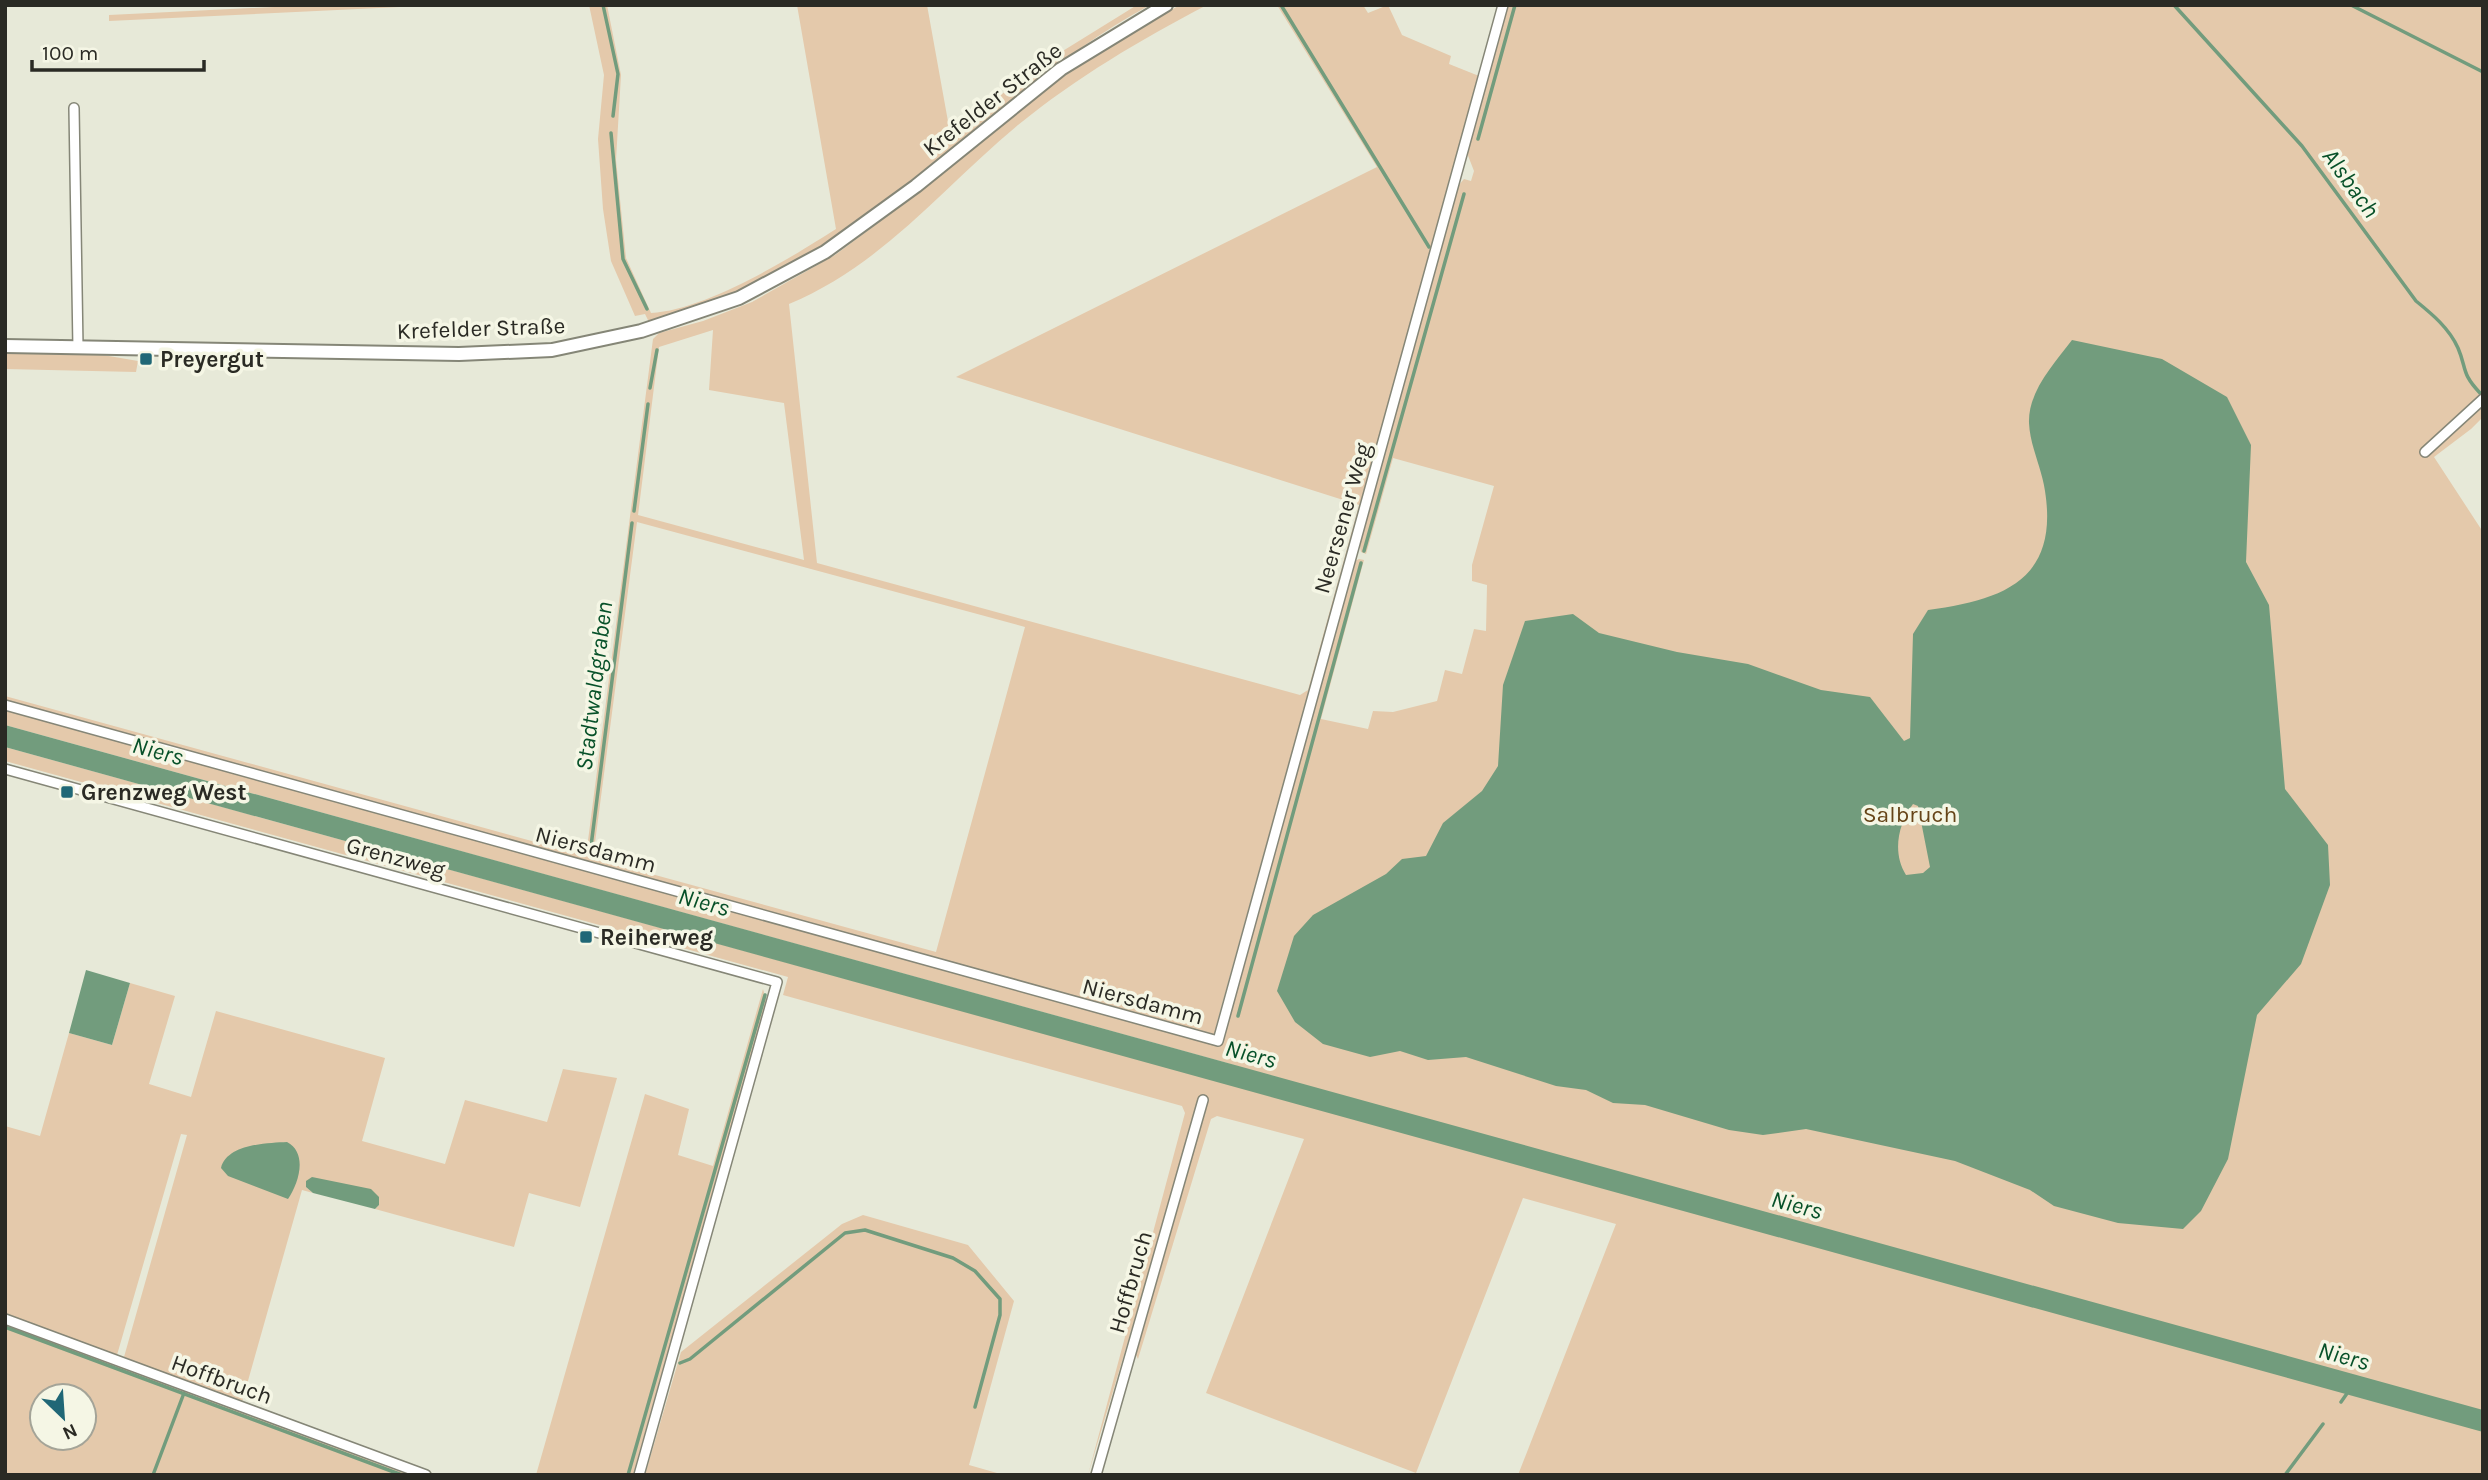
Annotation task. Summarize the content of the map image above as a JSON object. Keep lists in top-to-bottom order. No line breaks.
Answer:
{"streets":{"main road":["Krefelder Straße"],"street":["Neersener Weg","Niersdamm","Grenzweg","Hoffbruch"]},"crossings":[["Neersener Weg","Niersdamm"]],"water":["Alsbach","Stadtwaldgraben","Niers"],"parks":["Salbruch"],"places":{"transit":["Preyergut","Grenzweg West","Reiherweg"]},"scale_bar":"100 m","north":"bottom right"}
